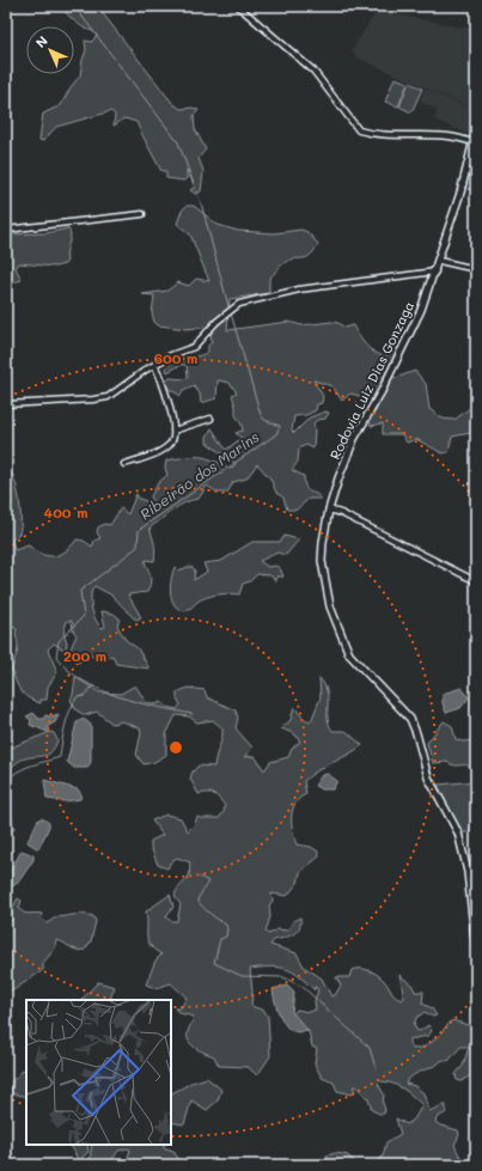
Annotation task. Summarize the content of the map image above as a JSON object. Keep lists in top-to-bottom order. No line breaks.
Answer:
{"streets":{"main road":["Rodovia Luiz Dias Gonzaga"]},"water":["Ribeirão dos Marins"],"north":"top left","rings":["600 m","400 m","200 m"]}
